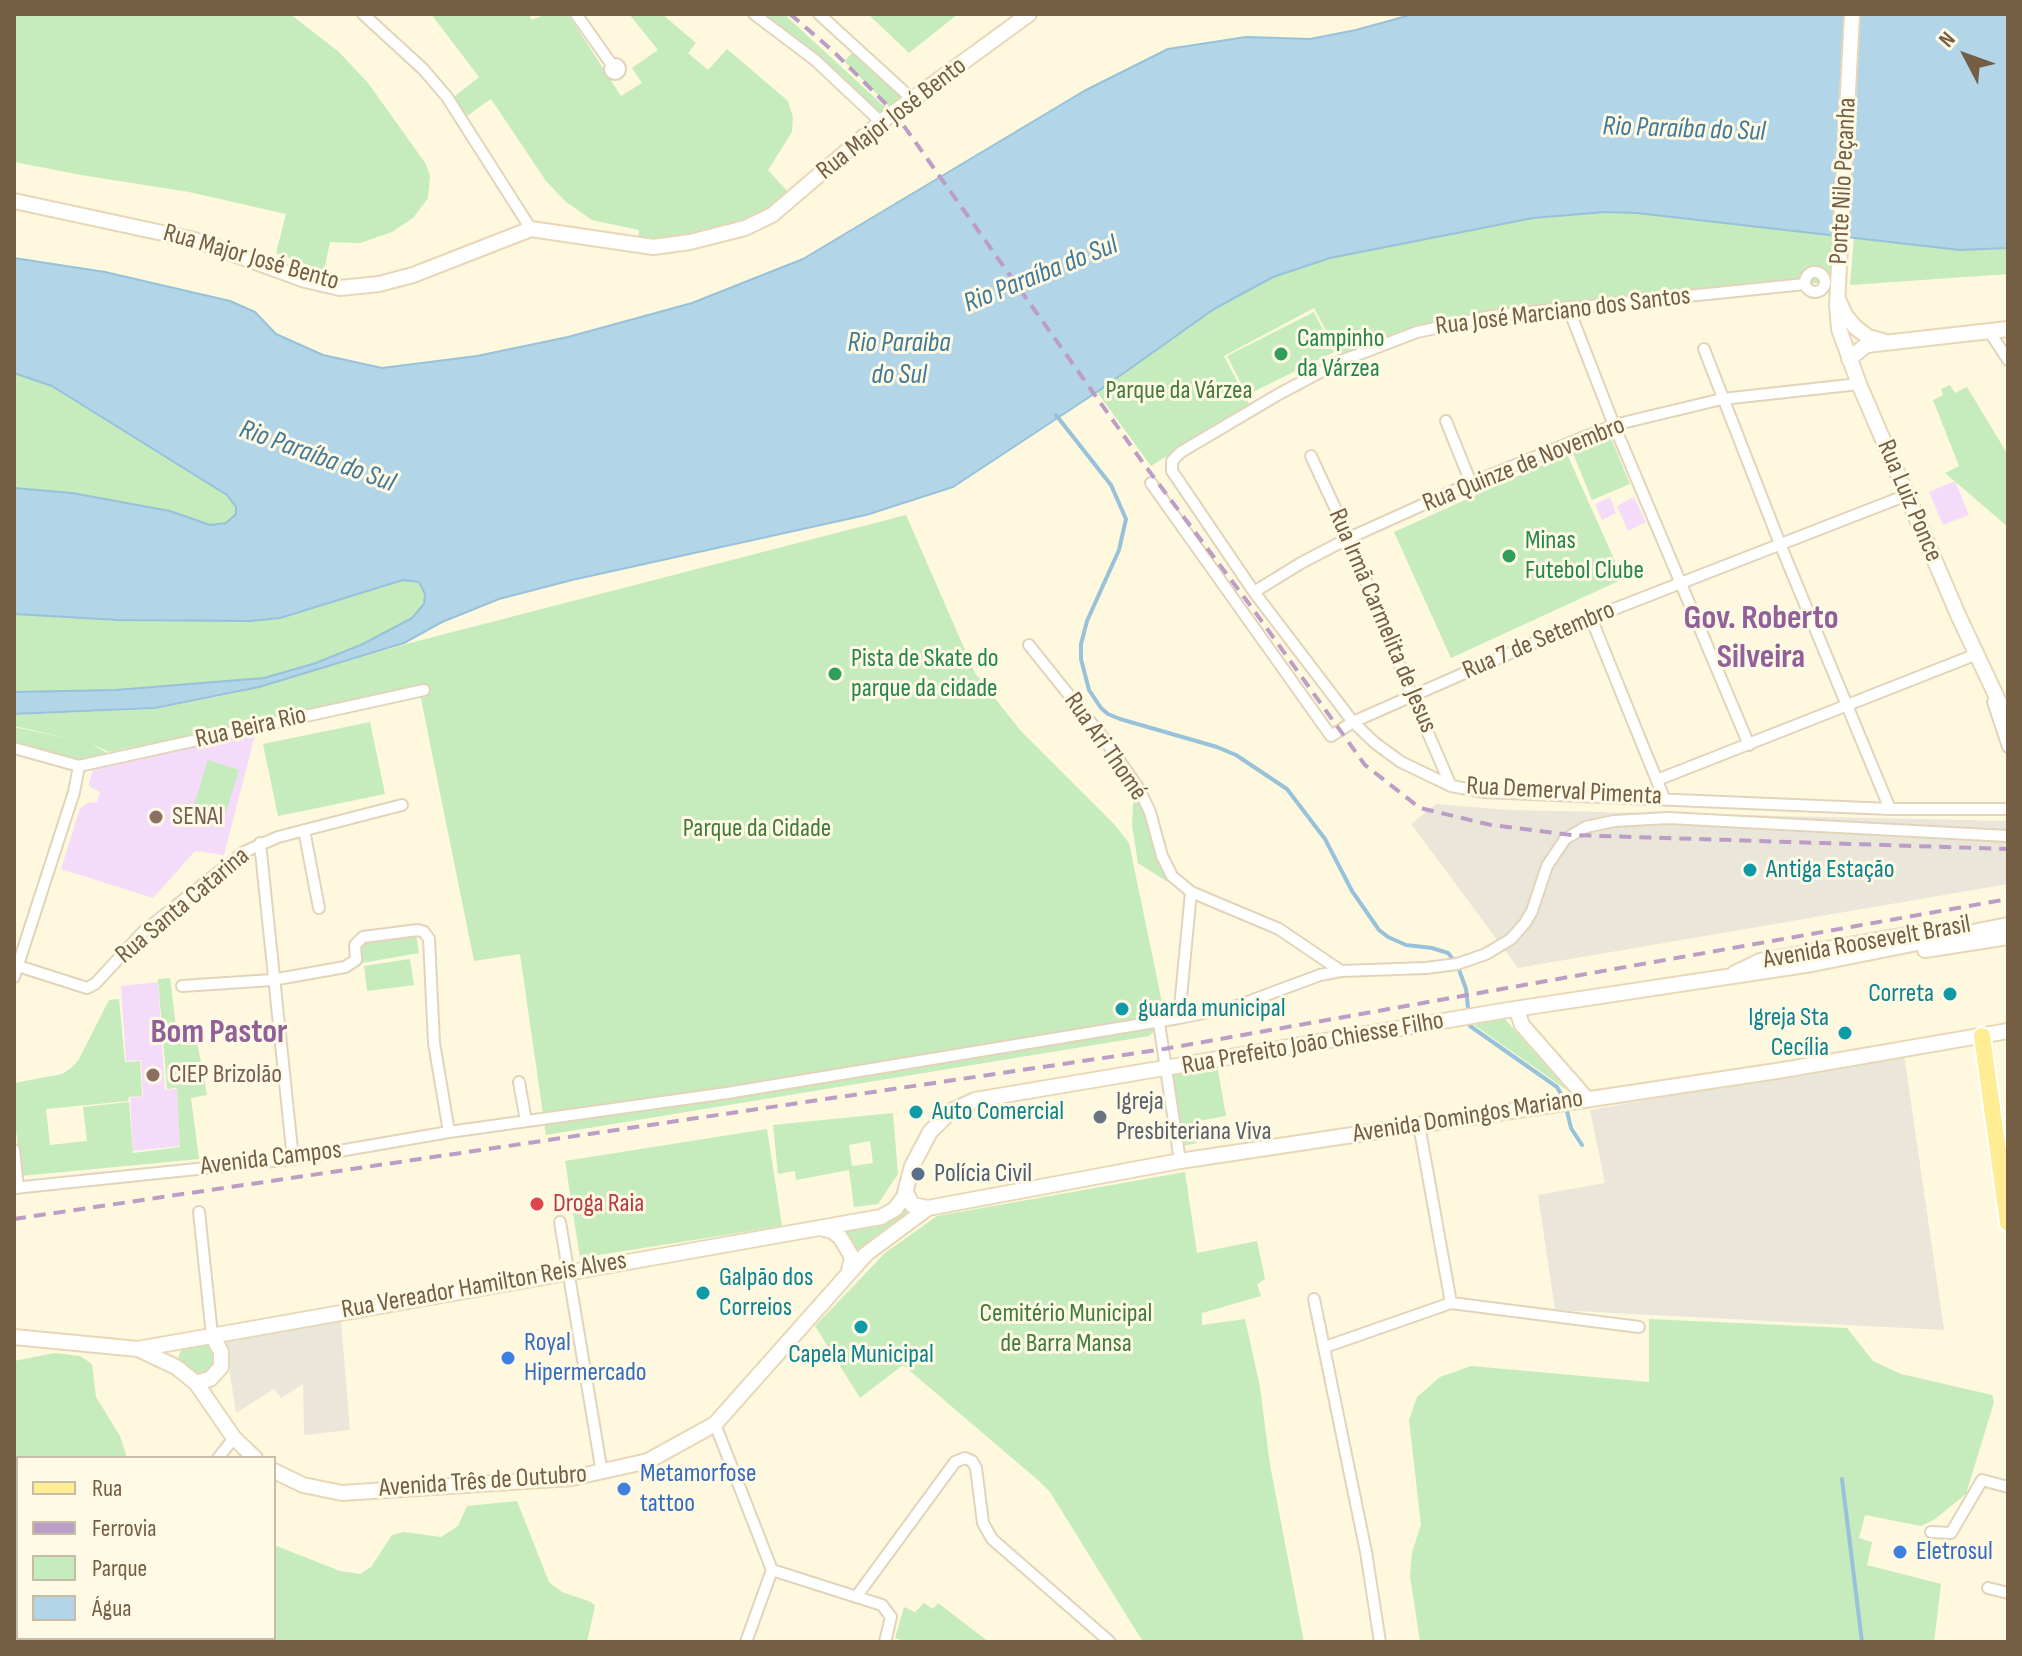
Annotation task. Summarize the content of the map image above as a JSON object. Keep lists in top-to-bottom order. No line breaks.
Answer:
{"streets":{"main road":["Rua Major José Bento","Ponte Nilo Peçanha","Rua Luiz Ponce","Avenida Roosevelt Brasil","Rua Prefeito João Chiesse Filho","Avenida Domingos Mariano","Rua Vereador Hamilton Reis Alves","Avenida Três de Outubro"],"street":["Rua José Marciano dos Santos","Rua Quinze de Novembro","Rua Irmã Carmelita de Jesus","Rua 7 de Setembro","Rua Beira Rio","Rua Ari Thomé","Rua Demerval Pimenta","Rua Santa Catarina","Avenida Campos"]},"crossings":[["Ponte Nilo Peçanha","Rua Luiz Ponce"],["Rua José Marciano dos Santos","Rua Demerval Pimenta"],["Rua Quinze de Novembro","Rua Luiz Ponce"],["Rua Quinze de Novembro","Rua Irmã Carmelita de Jesus"],["Rua Quinze de Novembro","Rua Demerval Pimenta"],["Rua Luiz Ponce","Rua 7 de Setembro"],["Rua Irmã Carmelita de Jesus","Rua 7 de Setembro"],["Rua Irmã Carmelita de Jesus","Rua Demerval Pimenta"],["Rua 7 de Setembro","Rua Demerval Pimenta"],["Avenida Roosevelt Brasil","Rua Prefeito João Chiesse Filho"],["Avenida Domingos Mariano","Avenida Três de Outubro"]],"districts":["Gov. Roberto Silveira","Bom Pastor"],"water":["Rio Paraíba do Sul","Rio Paraiba do Sul"],"parks":["Parque da Várzea","Parque da Cidade","Cemitério Municipal de Barra Mansa"],"places":["Campinho da Várzea","Minas Futebol Clube","Pista de Skate do parque da cidade","SENAI","Antiga Estação","Correta","guarda municipal","Igreja Sta Cecília","CIEP Brizolão","Auto Comercial","Igreja Presbiteriana Viva","Polícia Civil","Droga Raia","Galpão dos Correios","Capela Municipal","Royal Hipermercado","Metamorfose tattoo","Eletrosul"],"legend":["Rua","Ferrovia","Parque","Água"],"north":"top left"}
